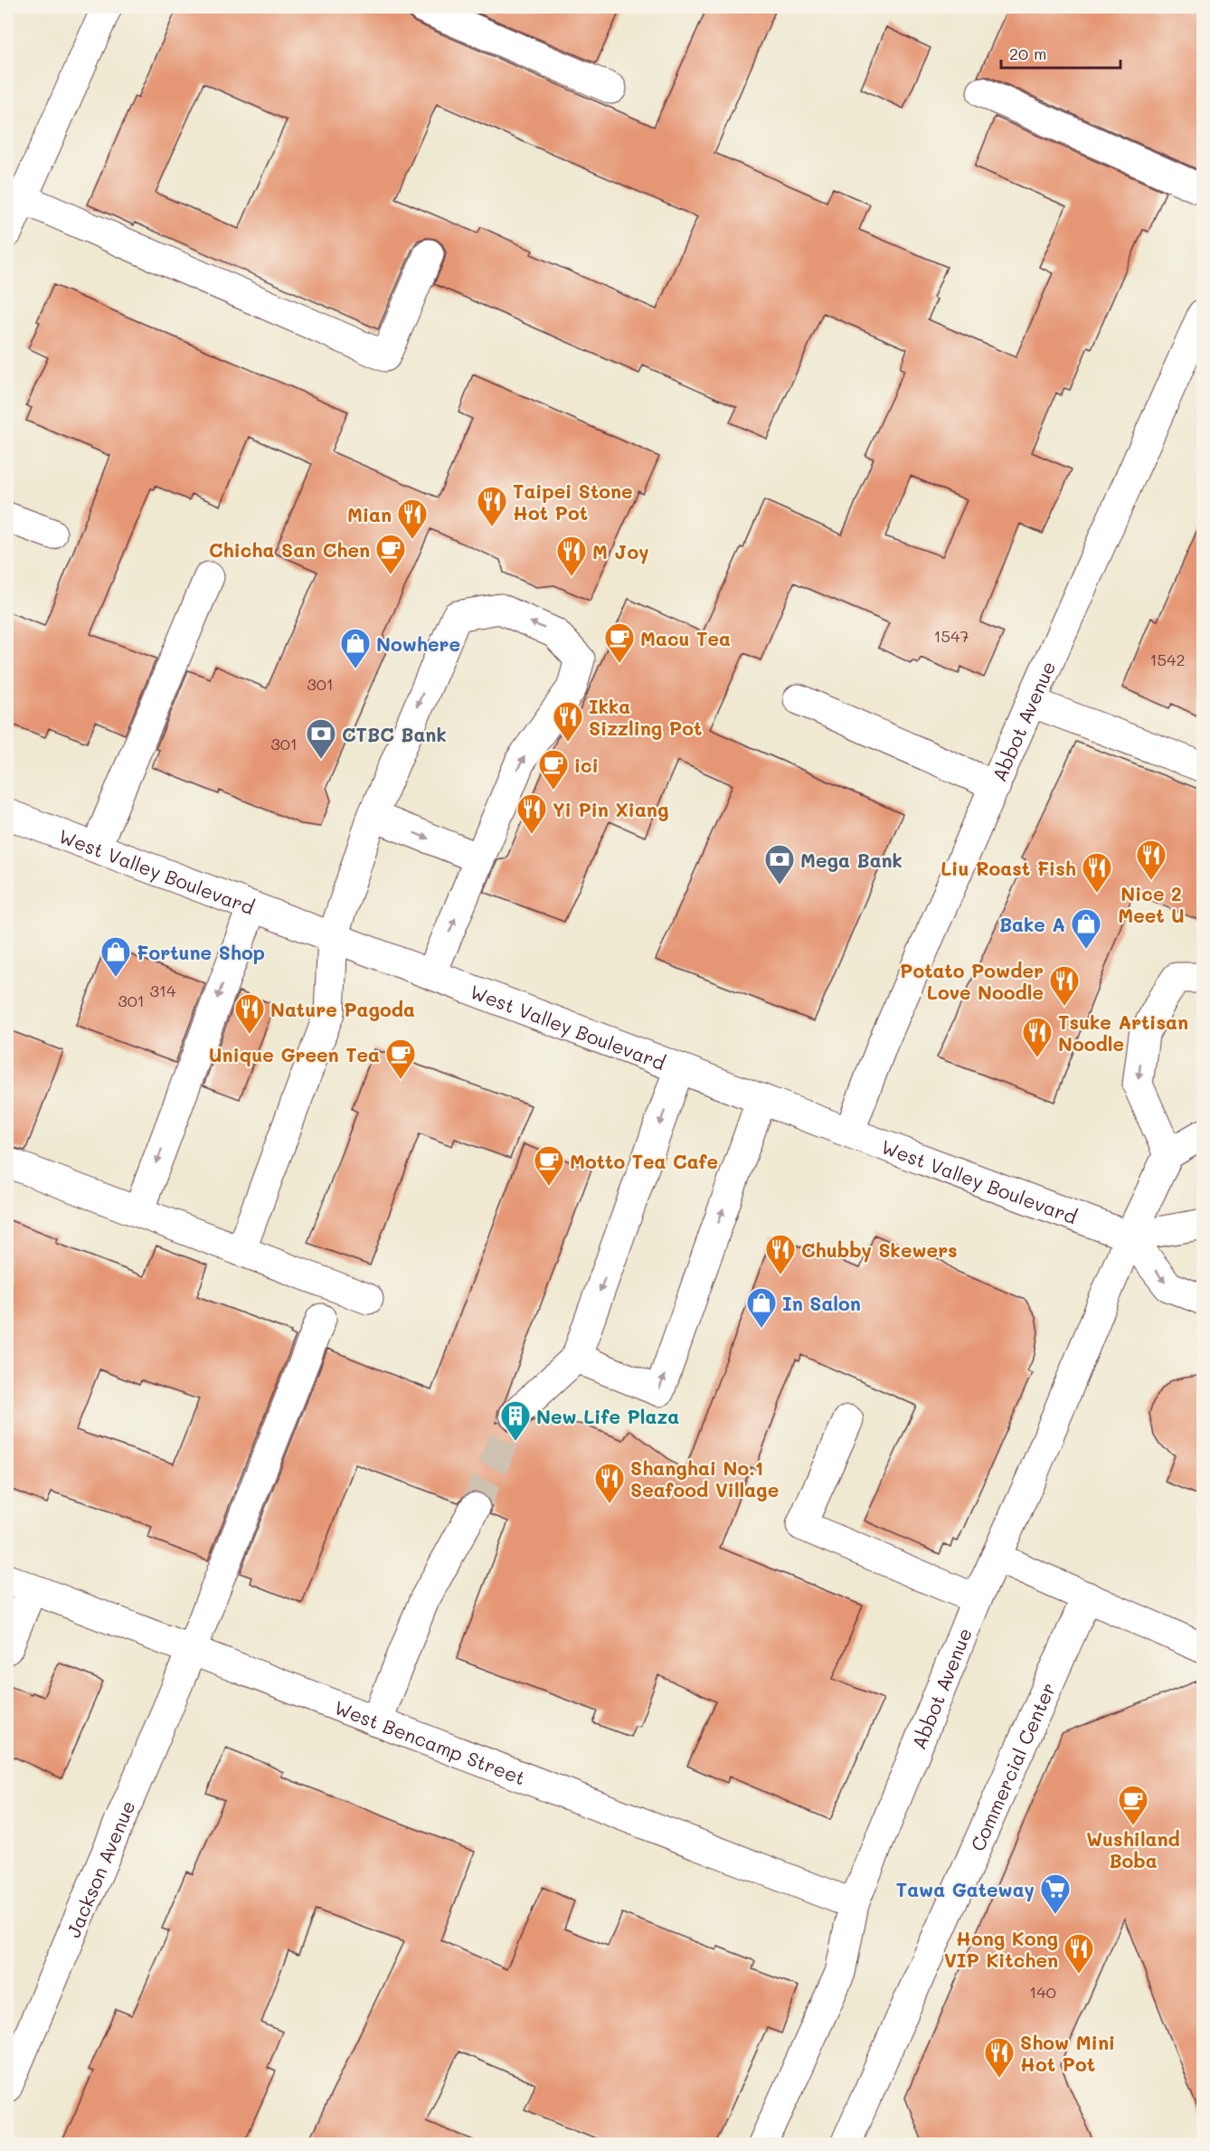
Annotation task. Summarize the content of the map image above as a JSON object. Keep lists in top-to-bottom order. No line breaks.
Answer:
{"streets":{"street":["Abbot Avenue","West Valley Boulevard","West Bencamp Street","Commercial Center","Jackson Avenue"]},"crossings":[["Abbot Avenue","West Valley Boulevard"],["Abbot Avenue","West Bencamp Street"],["West Bencamp Street","Jackson Avenue"]],"places":{"restaurant":["Taipei Stone Hot Pot","Mian","M Joy","Ikka Sizzling Pot","Yi Pin Xiang","Nice 2 Meet U","Liu Roast Fish","Potato Powder Love Noodle","Nature Pagoda","Tsuke Artisan Noodle","Chubby Skewers","Shanghai No.1 Seafood Village","Hong Kong VIP Kitchen","Show Mini Hot Pot"],"cafe":["Chicha San Chen","Macu Tea","ici","Unique Green Tea","Motto Tea Cafe","Wushiland Boba"],"shop":["Nowhere","Bake A","Fortune Shop","In Salon"],"bank":["CTBC Bank","Mega Bank"],"building":["New Life Plaza"],"supermarket":["Tawa Gateway"]},"house_numbers":["1547","1542","301","301","314","301","140"],"scale_bar":"20 m"}
